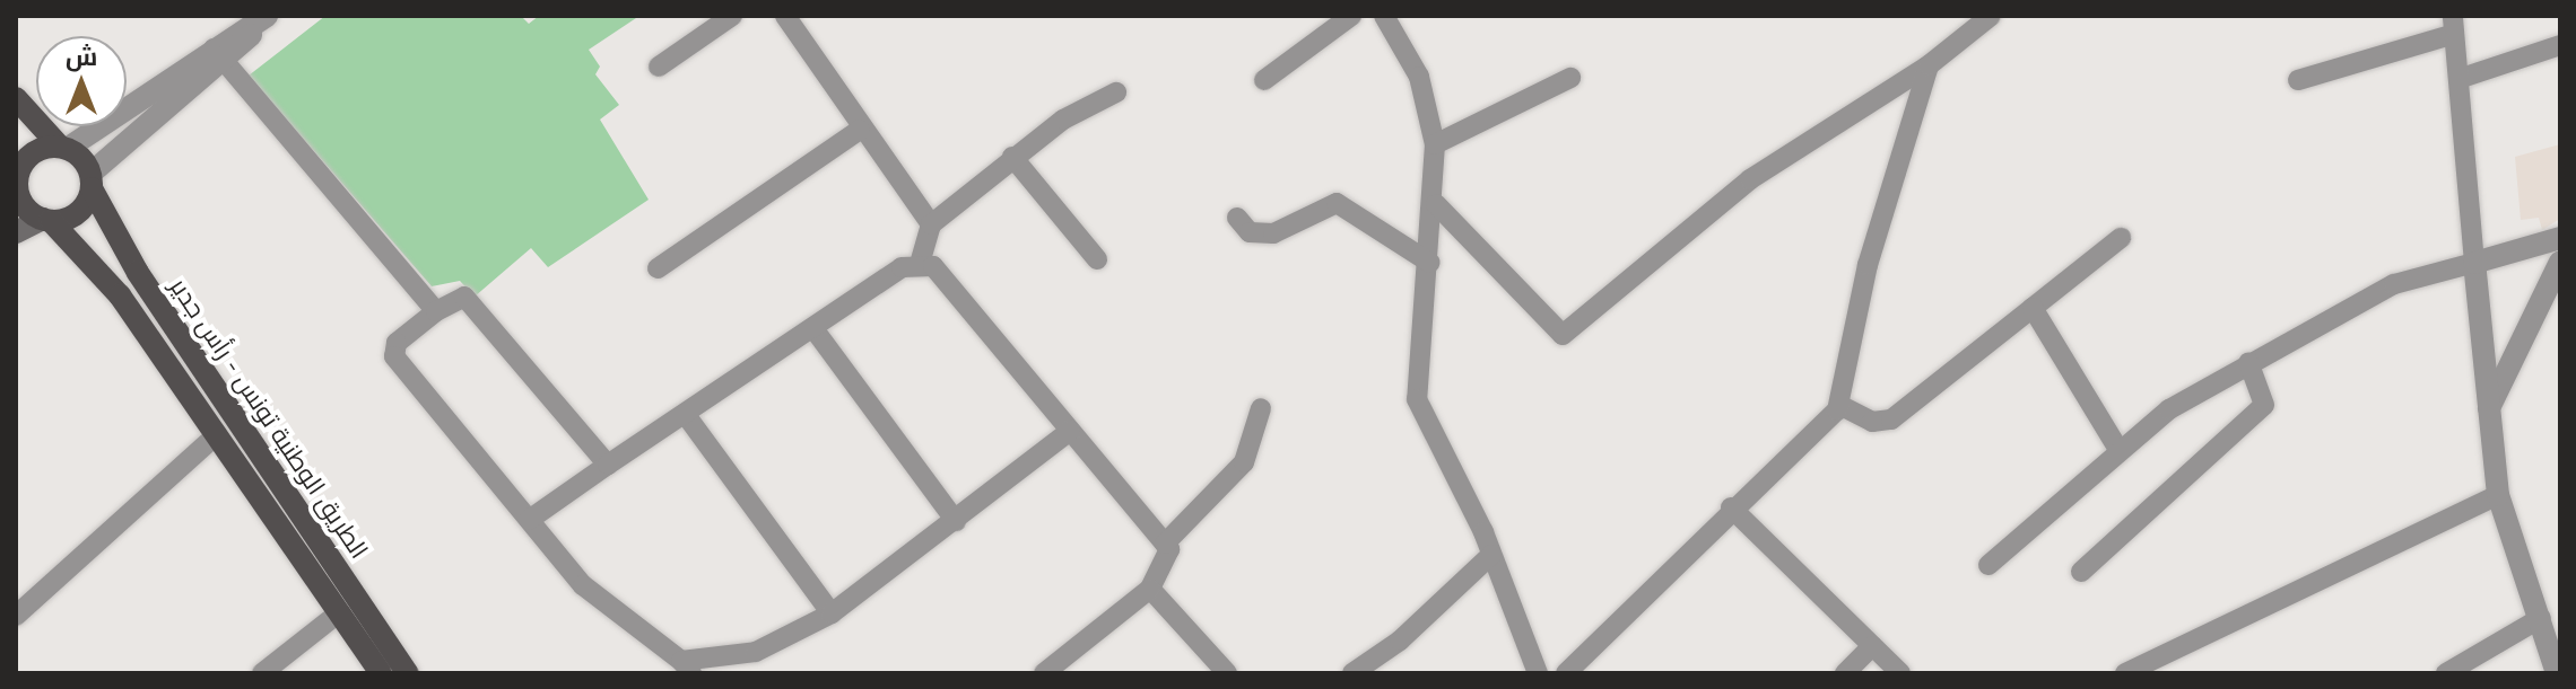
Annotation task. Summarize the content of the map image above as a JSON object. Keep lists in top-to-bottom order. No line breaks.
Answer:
{"streets":{"main road":["الطريق الوطنية تونس - رأس جدير"]},"north":"top"}
